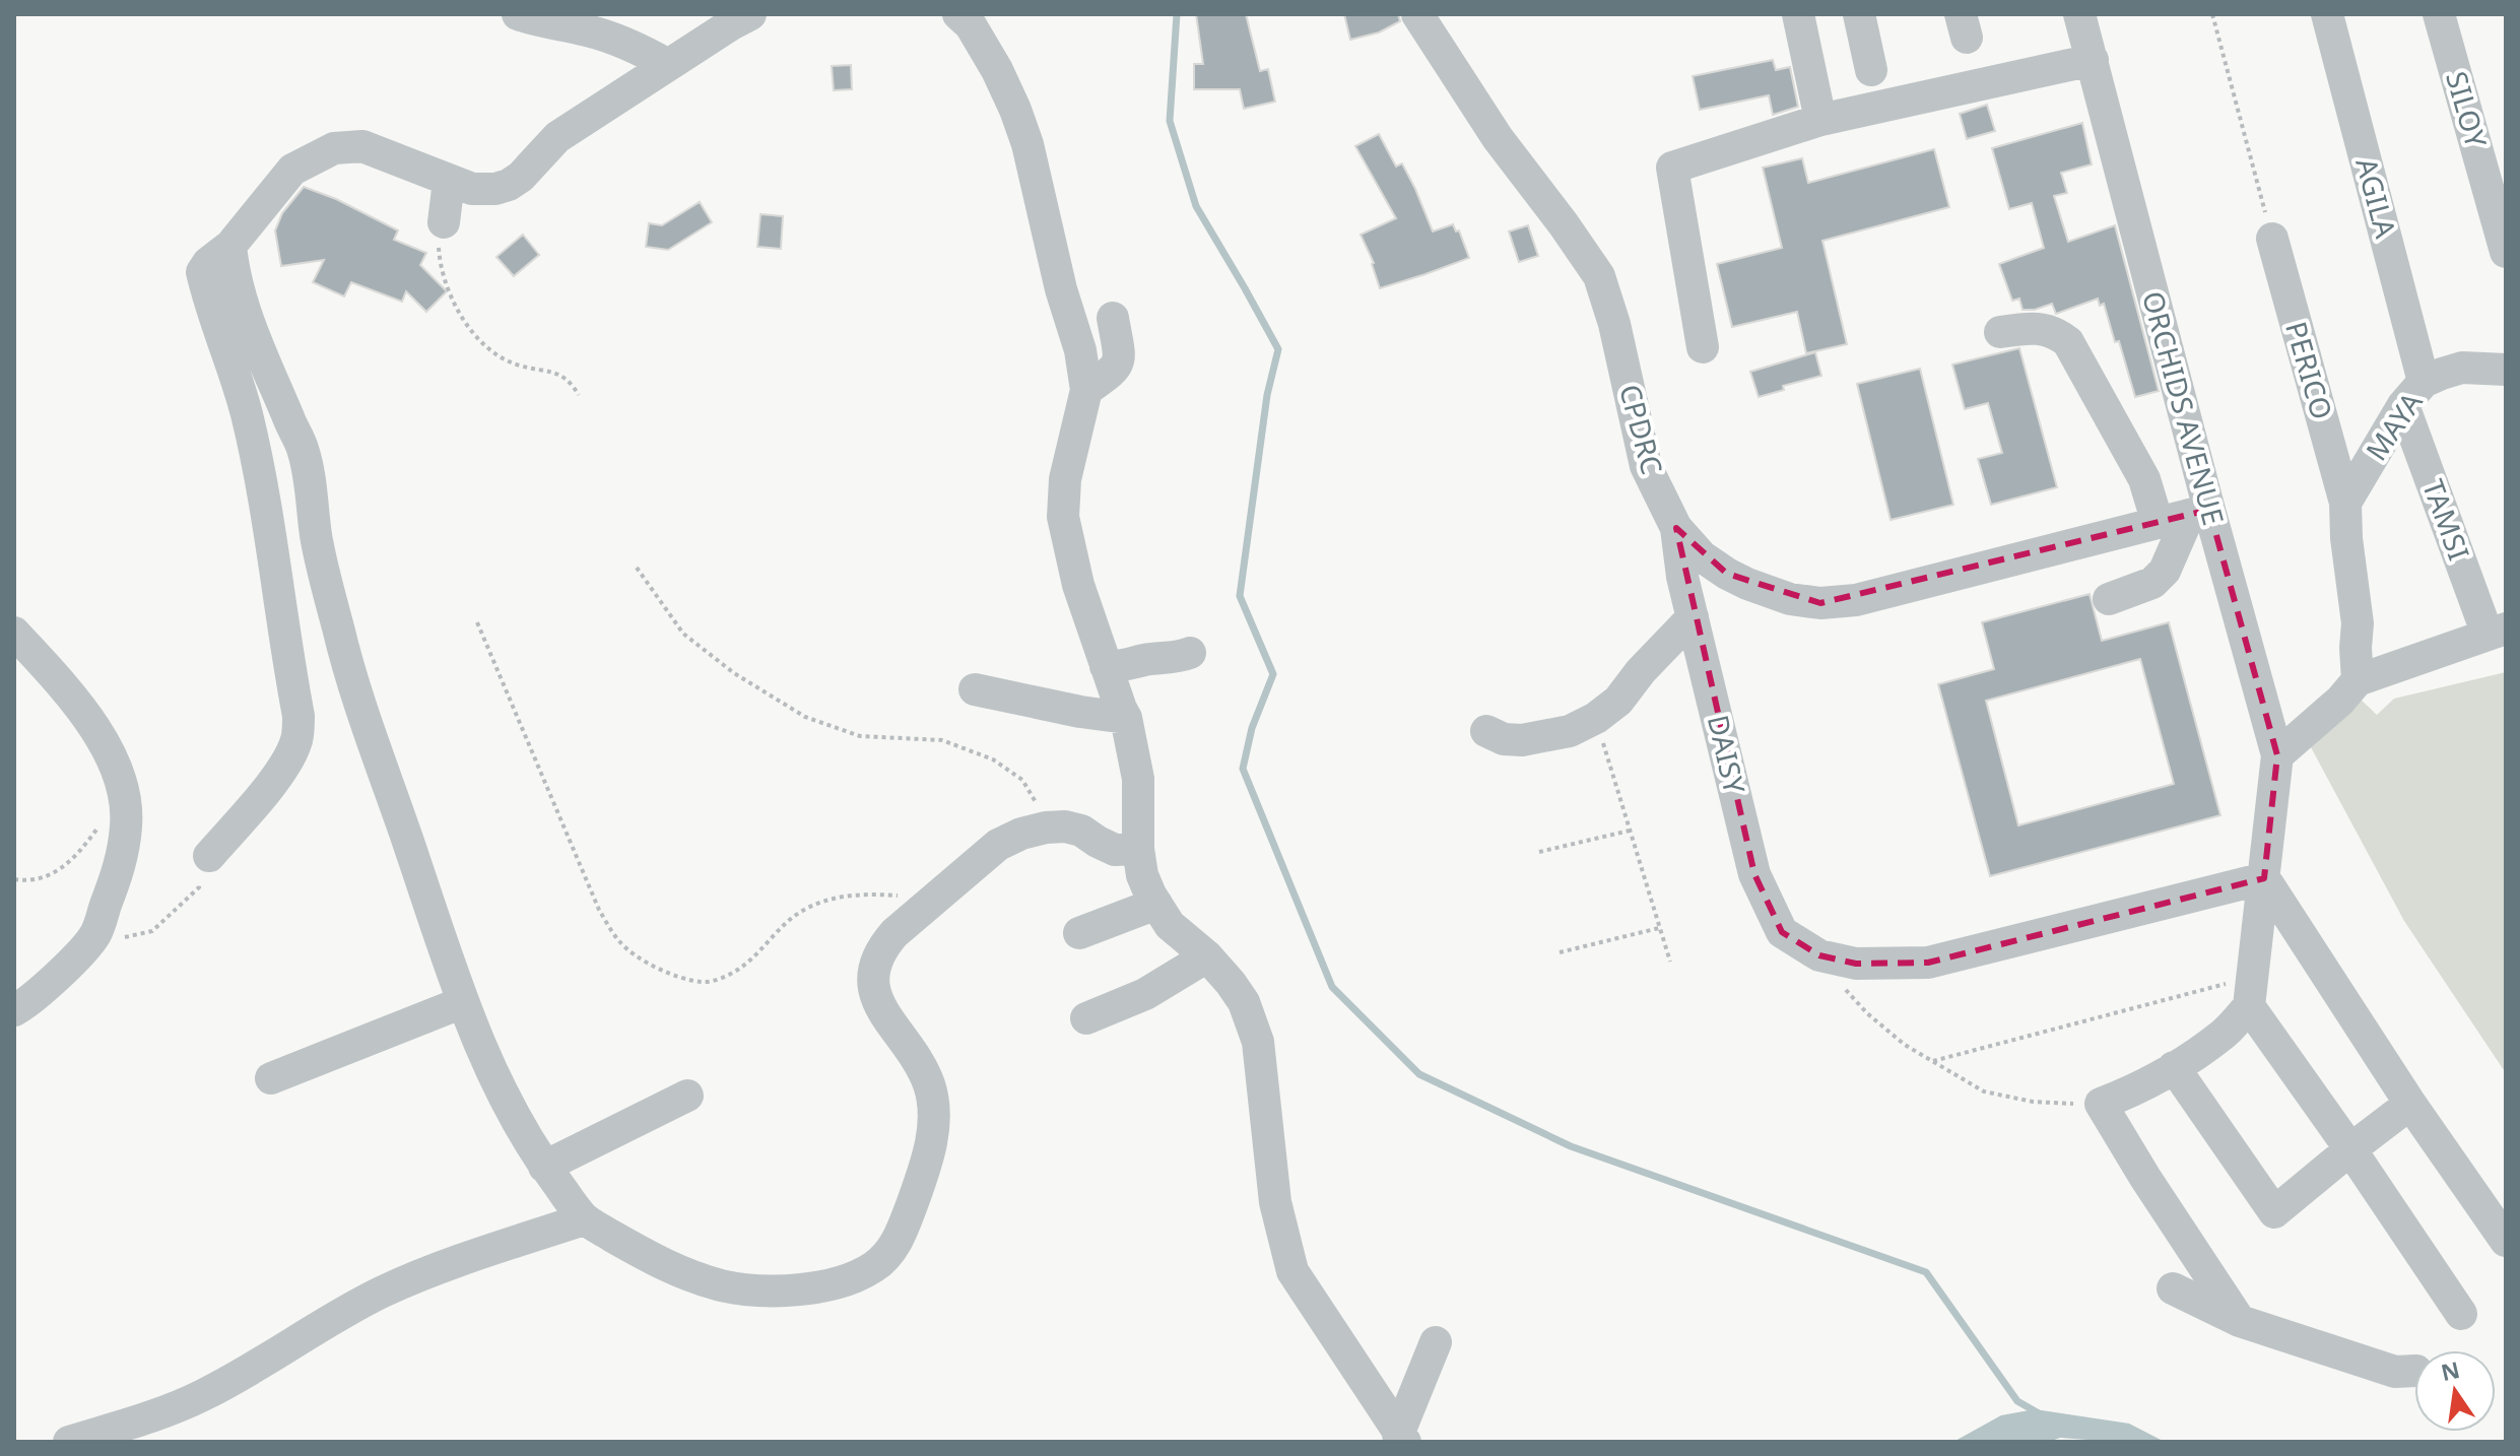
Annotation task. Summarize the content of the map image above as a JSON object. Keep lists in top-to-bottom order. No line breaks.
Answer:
{"streets":{"street":["SILOY","AGILA","PERICO","ORCHIDS AVENUE","MAYA","CPDRC","TAMSI","DAISY"]},"crossings":[["AGILA","MAYA"],["AGILA","TAMSI"],["PERICO","MAYA"],["ORCHIDS AVENUE","CPDRC"],["MAYA","TAMSI"],["CPDRC","DAISY"]],"north":"top"}
